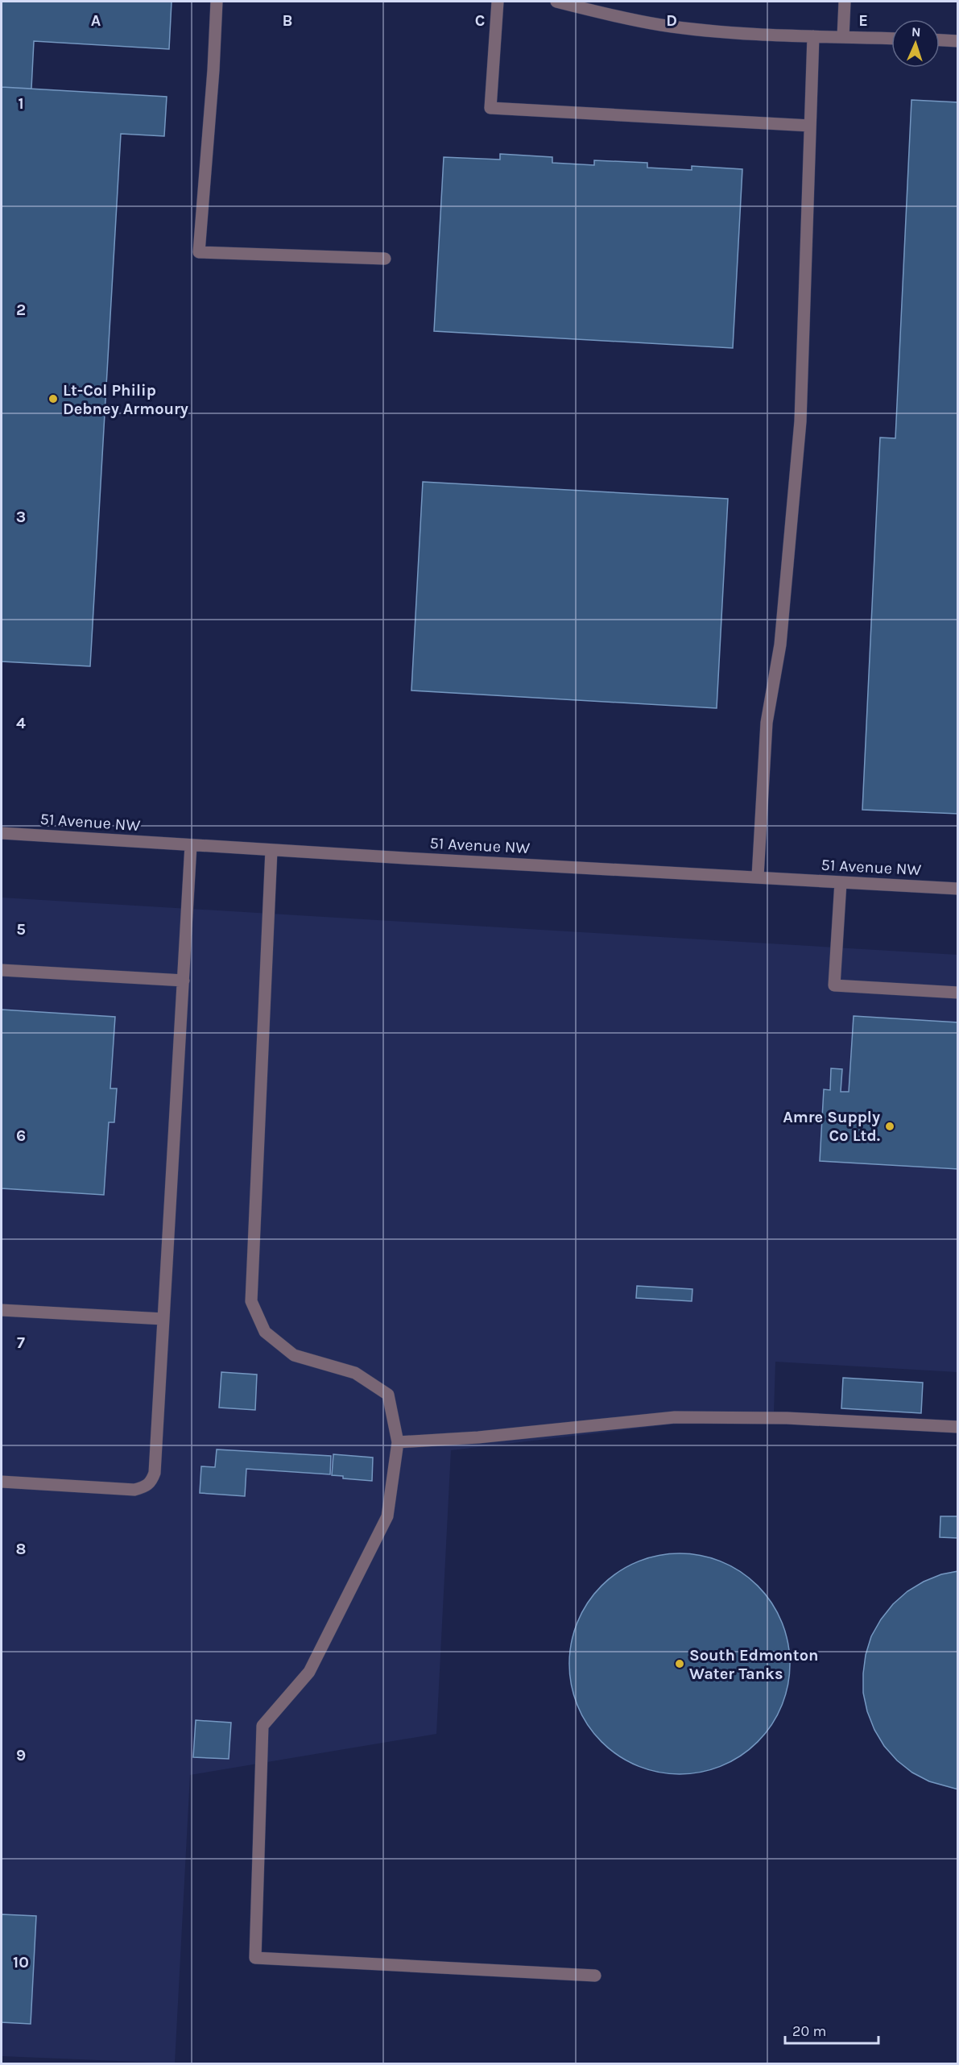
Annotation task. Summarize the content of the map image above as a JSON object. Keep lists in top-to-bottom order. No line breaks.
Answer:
{"streets":{"street":["51 Avenue NW"]},"places":["Lt-Col Philip Debney Armoury","Amre Supply Co Ltd.","South Edmonton Water Tanks"],"scale_bar":"20 m","north":"top","grid":{"columns":["A","B","C","D","E"],"rows":["1","2","3","4","5","6","7","8","9","10"]}}
